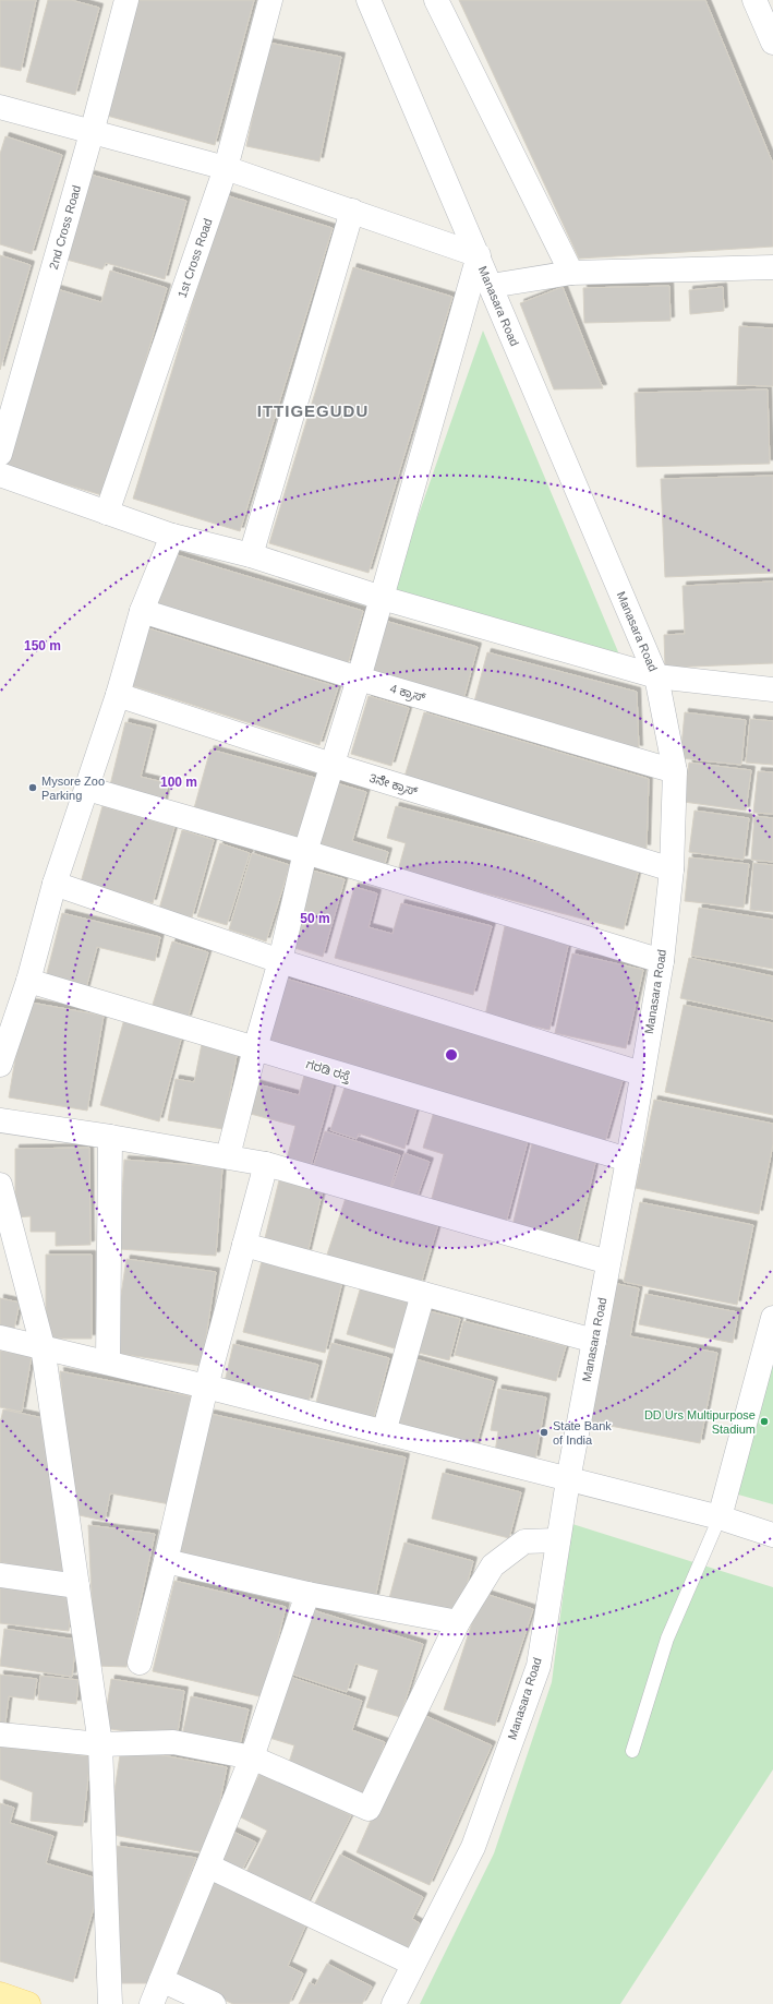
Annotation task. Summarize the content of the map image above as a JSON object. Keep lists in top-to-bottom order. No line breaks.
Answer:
{"streets":{"street":["2nd Cross Road","1st Cross Road","Manasara Road","4 ಕ್ರಾಸ್","3ನೆೇ ಕ್ರಾಸ್","ಗರಡಿ ರಸ್ತೆ"]},"crossings":[["Manasara Road","4 ಕ್ರಾಸ್"],["Manasara Road","3ನೆೇ ಕ್ರಾಸ್"],["Manasara Road","ಗರಡಿ ರಸ್ತೆ"]],"districts":["ITTIGEGUDU"],"places":["Mysore Zoo Parking","DD Urs Multipurpose Stadium","State Bank of India"],"rings":["150 m","100 m","50 m"]}
